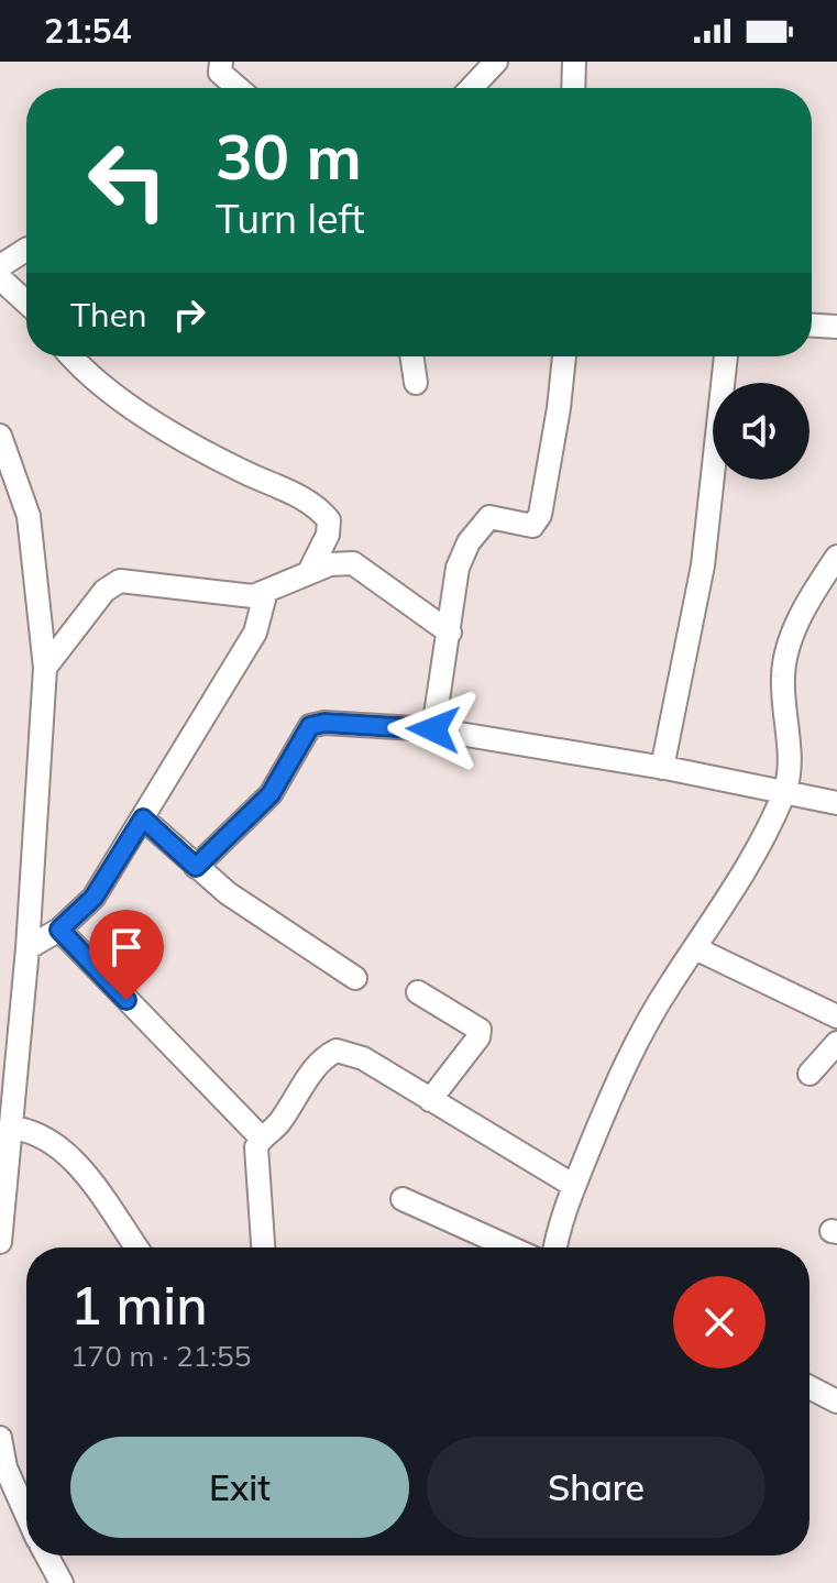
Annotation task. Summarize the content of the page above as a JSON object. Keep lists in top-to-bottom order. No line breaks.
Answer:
{"page":{"status":"21:54","turn":["30 m","Turn left"],"then":"Then","heading":["1 min","170 m · 21:55"],"buttons":["Exit","Share"]}}
